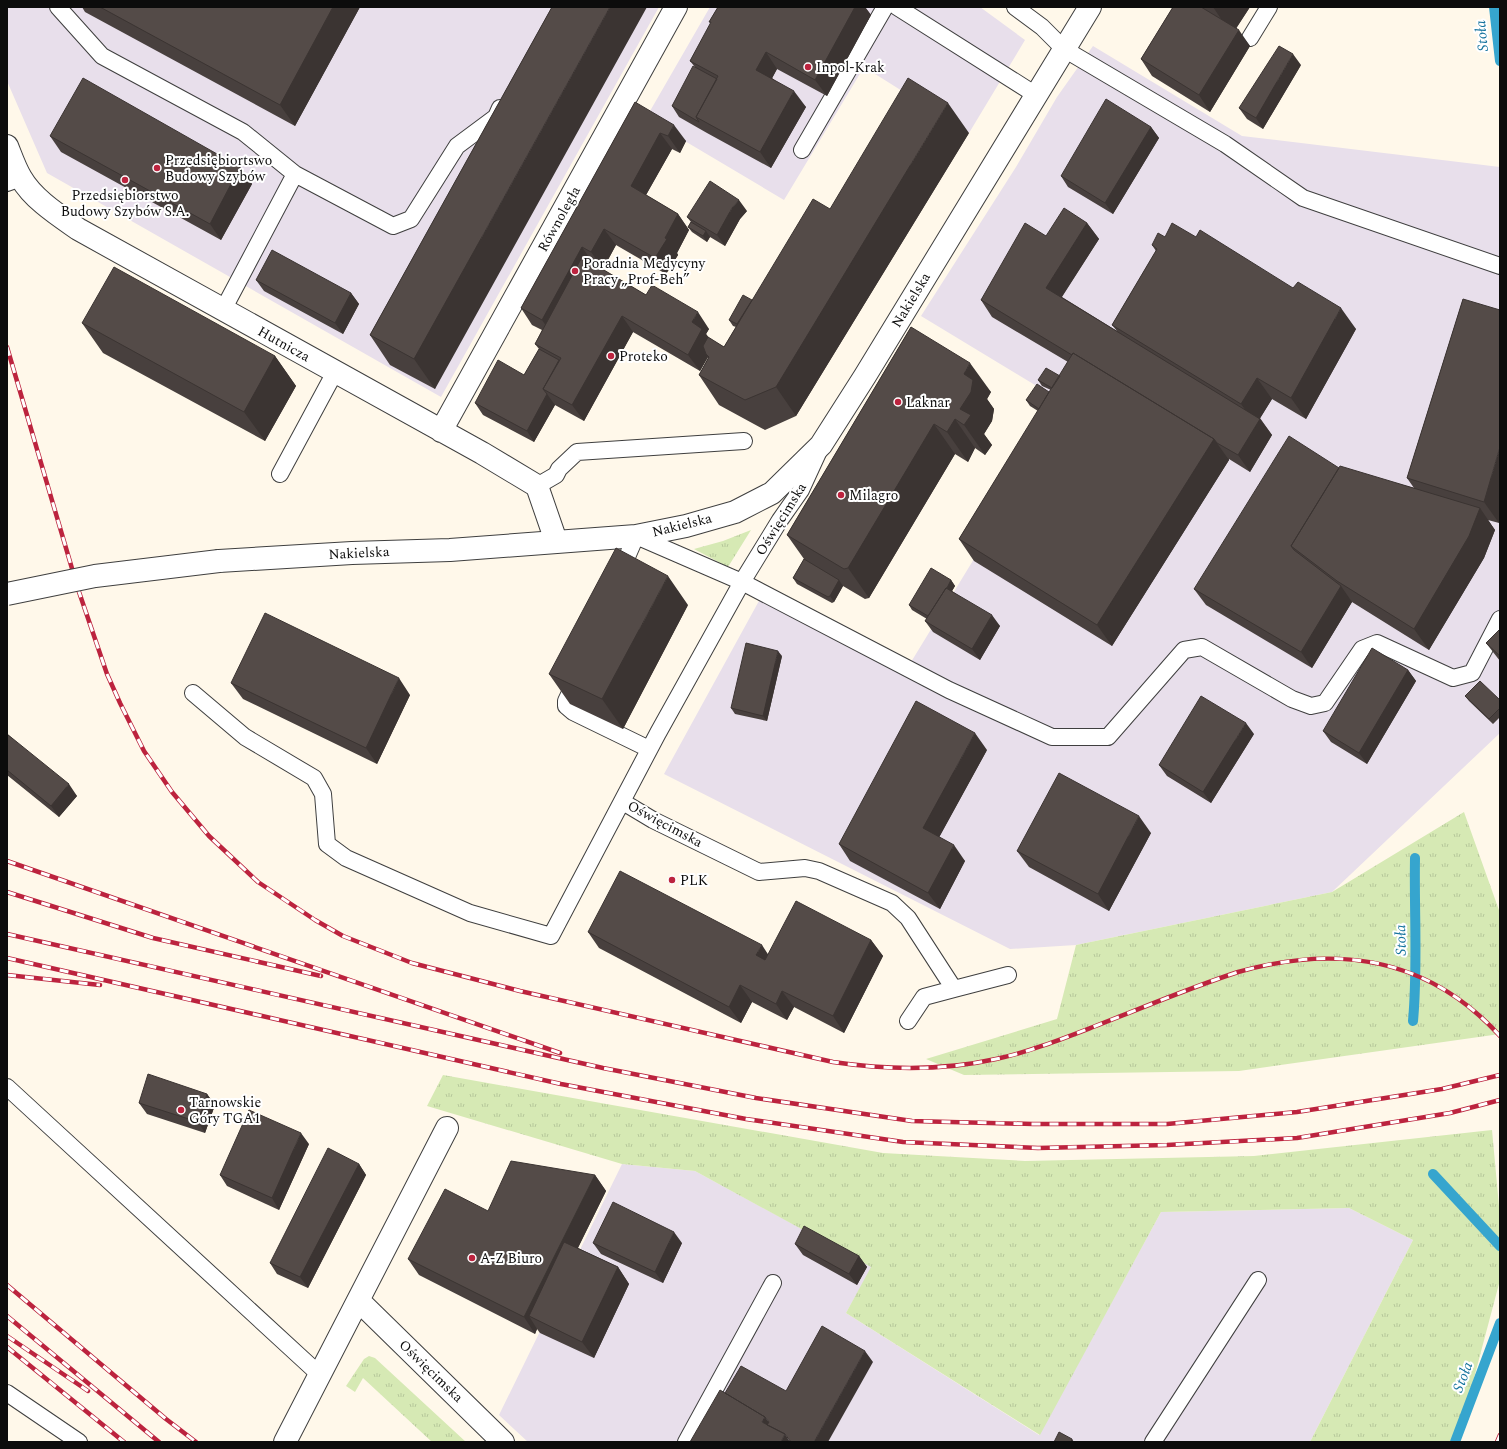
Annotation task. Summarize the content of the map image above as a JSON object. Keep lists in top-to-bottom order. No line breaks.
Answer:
{"streets":{"street":["Równoległa","Nakielska","Hutnicza","Oświęcimska"]},"crossings":[["Równoległa","Hutnicza"],["Nakielska","Oświęcimska"]],"water":["Stoła"],"places":["Inpol-Krak","Przedsiębiortswo Budowy Szybów","Przedsiębiorstwo Budowy Szybów S.A.","Poradnia Medycyny Pracy „Prof-Beh”","Proteko","Laknar","Milagro","PLK","Tarnowskie Góry TGA1","A-Z Biuro"]}
